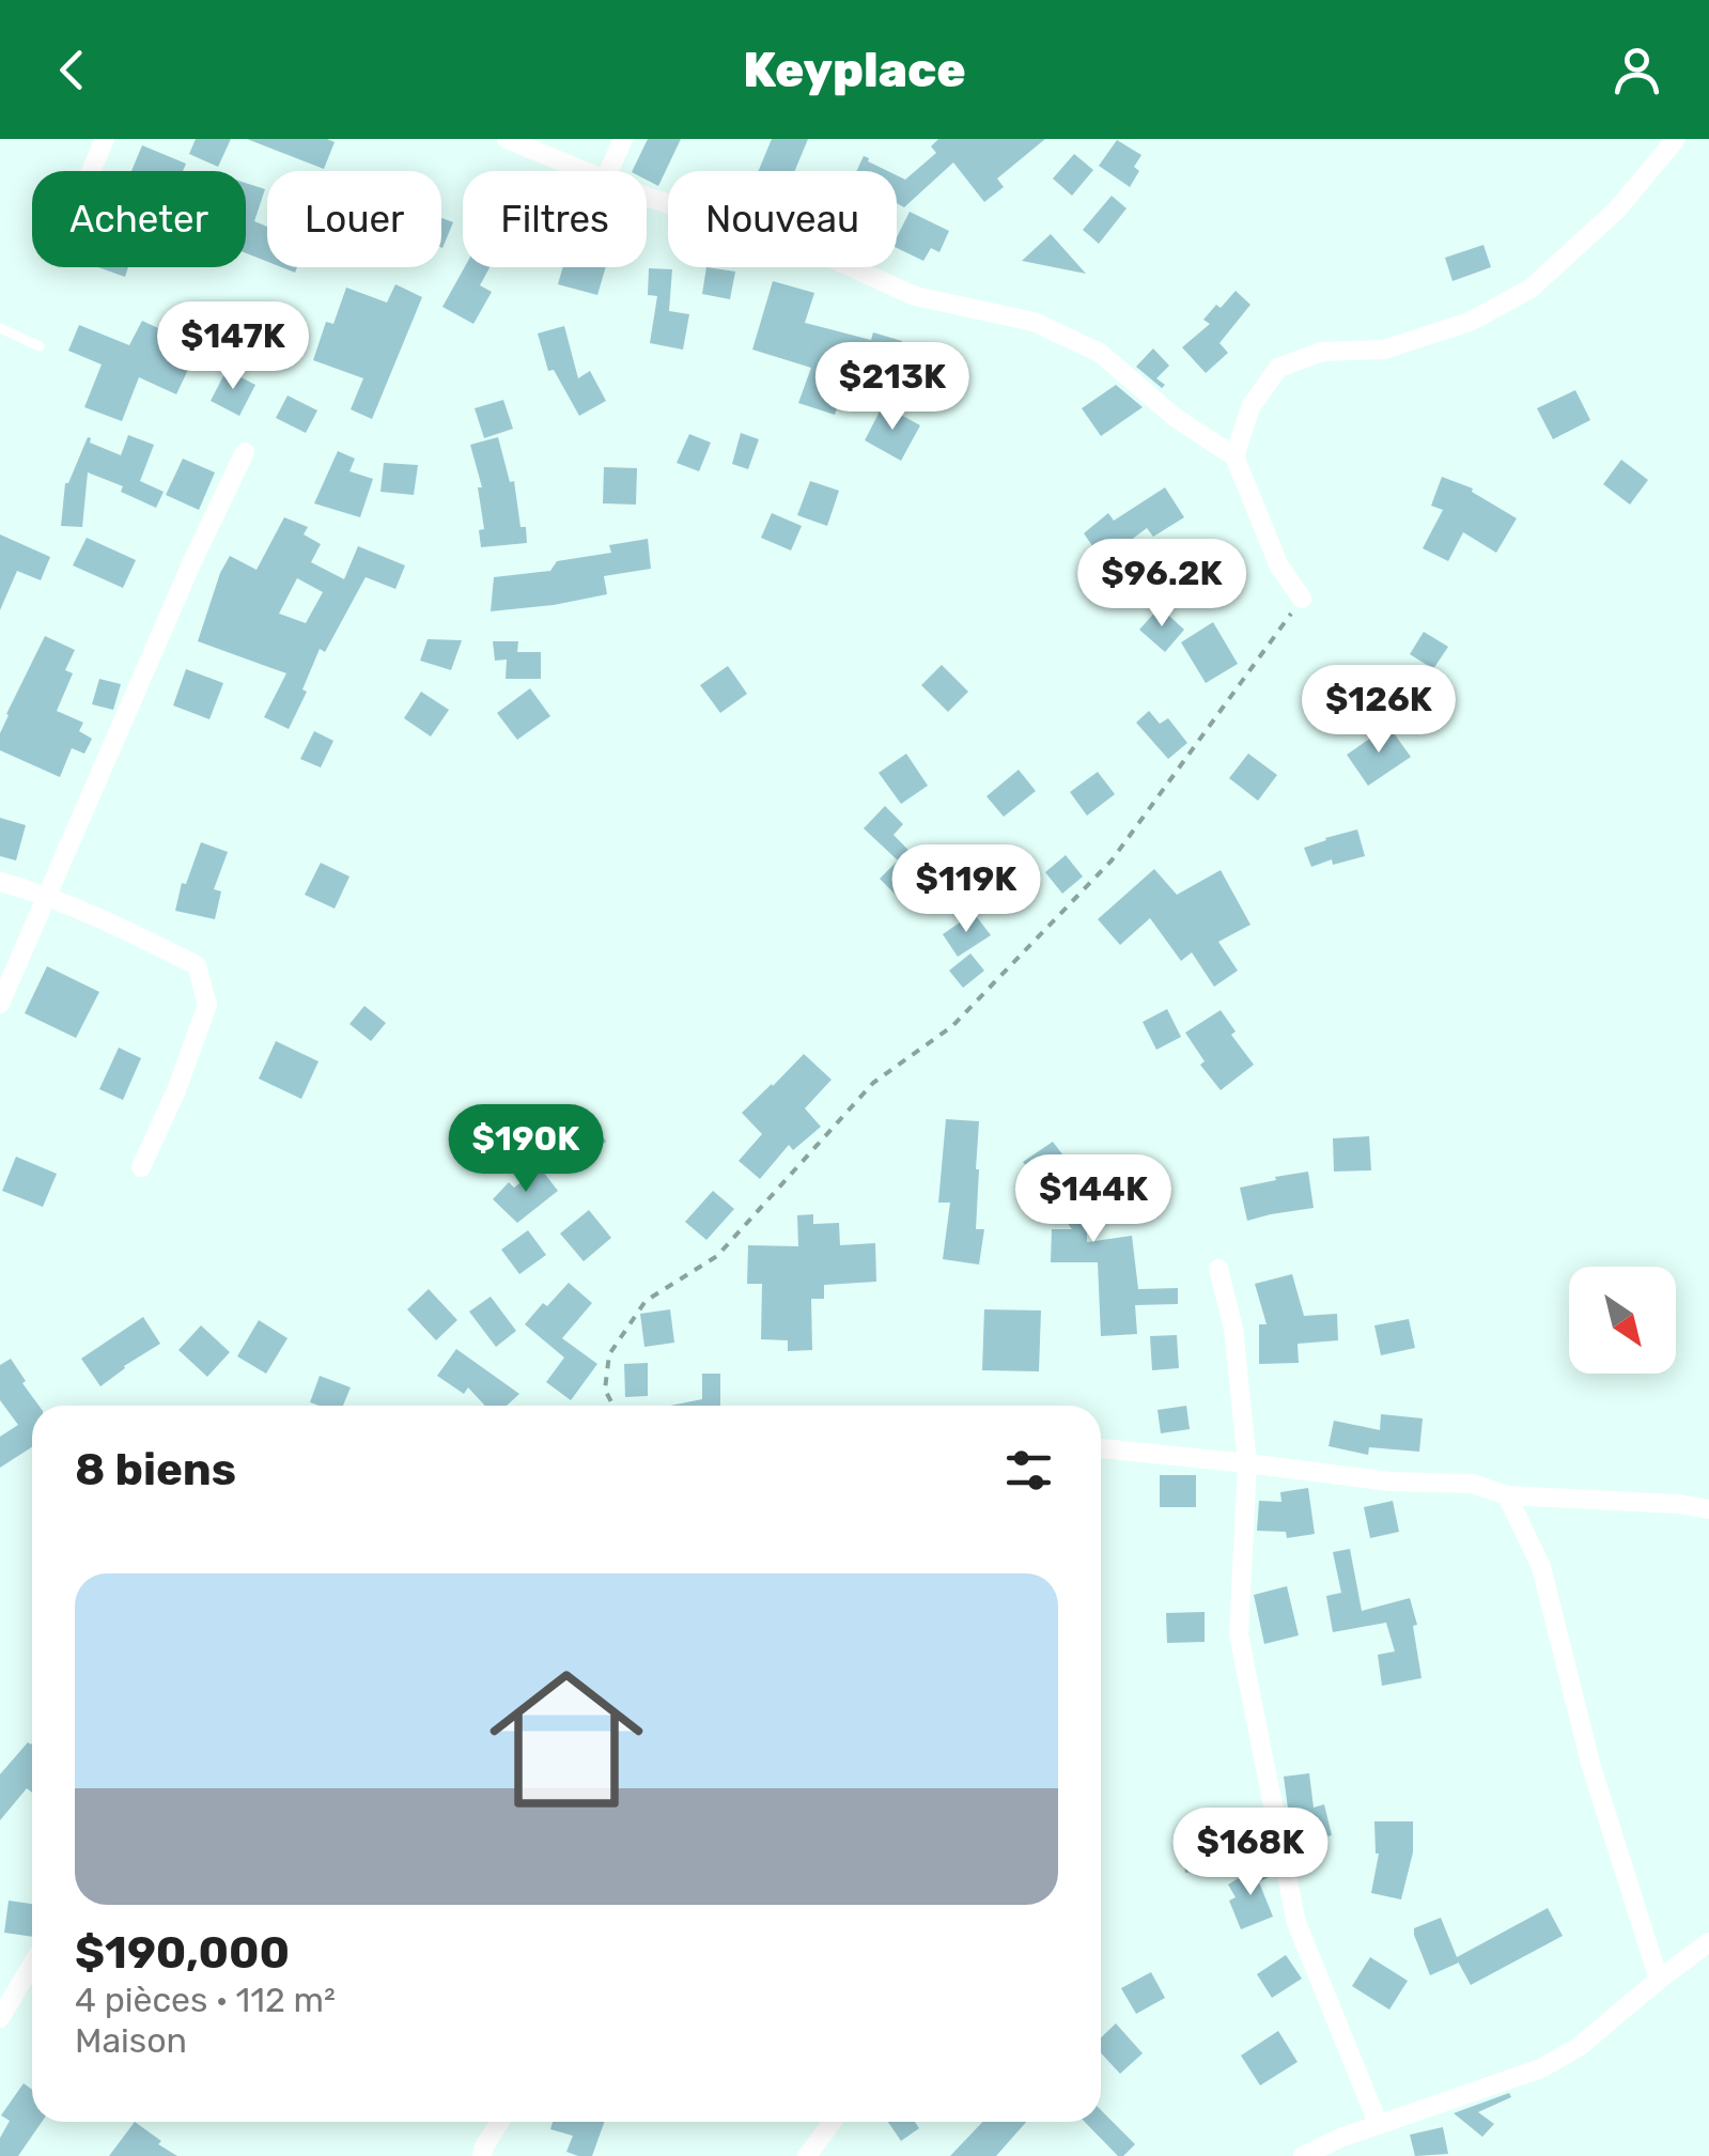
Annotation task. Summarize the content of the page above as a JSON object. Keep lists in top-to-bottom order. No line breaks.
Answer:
{"north":"bottom right","page":{"header":"Keyplace","chip":["Acheter","Louer","Filtres","Nouveau"],"price":["$147K","$213K","$96.2K","$126K","$119K","$190K","$144K","$168K"],"heading":"8 biens","list":[{"name":"$190,000","note":"4 pièces · 112 m² · Maison"}]}}
